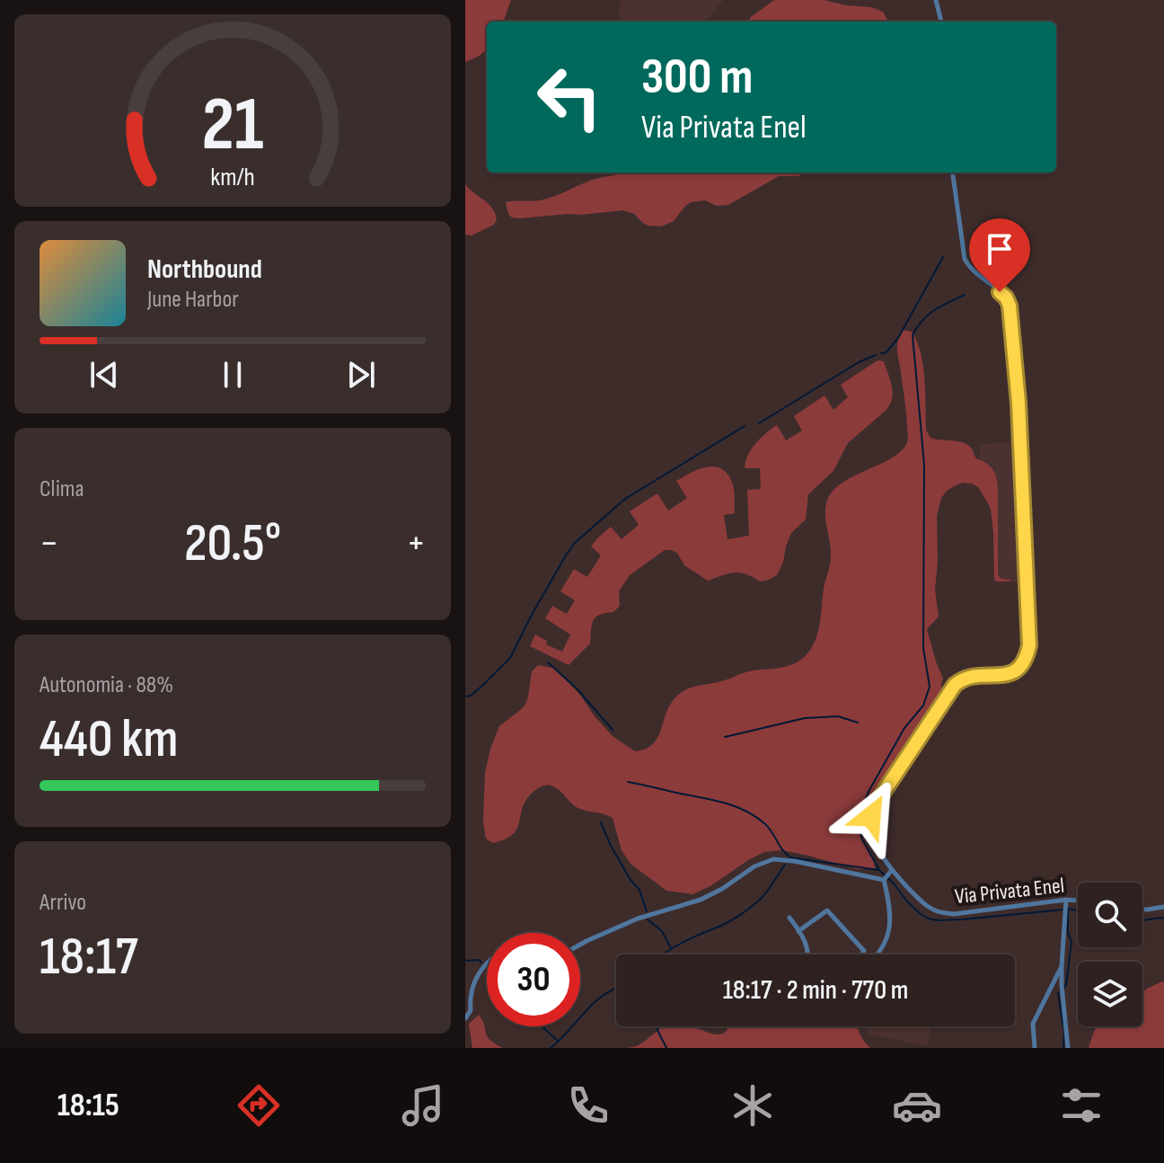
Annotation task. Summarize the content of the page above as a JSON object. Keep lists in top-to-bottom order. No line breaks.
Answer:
{"streets":{"street":["Via Privata Enel"]},"page":{"turn":["300 m","Via Privata Enel"],"song":["Northbound","June Harbor"],"tile":["Clima",["Autonomia · 88%","440 km"],["Arrivo","18:17"]],"heat":["−","20.5°","+"],"limit":"30","trip":"18:17 · 2 min · 770 m","tabs":"18:15","gauge":["21","km/h"]}}
